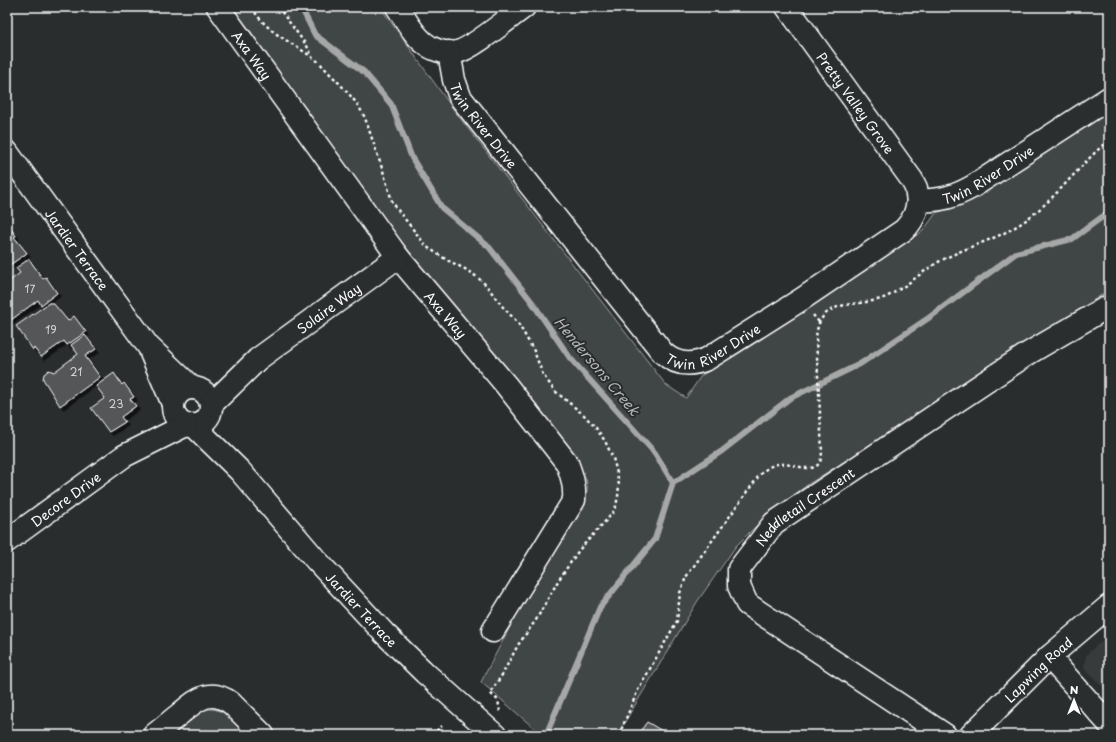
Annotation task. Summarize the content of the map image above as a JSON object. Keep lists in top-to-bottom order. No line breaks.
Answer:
{"streets":{"street":["Axa Way","Pretty Valley Grove","Twin River Drive","Jardier Terrace","Solaire Way","Decore Drive","Neddletail Crescent","Lapwing Road"]},"crossings":[["Axa Way","Solaire Way"],["Pretty Valley Grove","Twin River Drive"],["Jardier Terrace","Solaire Way"],["Jardier Terrace","Decore Drive"],["Solaire Way","Decore Drive"]],"water":["Hendersons Creek"],"house_numbers":["17","19","21","23"],"north":"top"}
